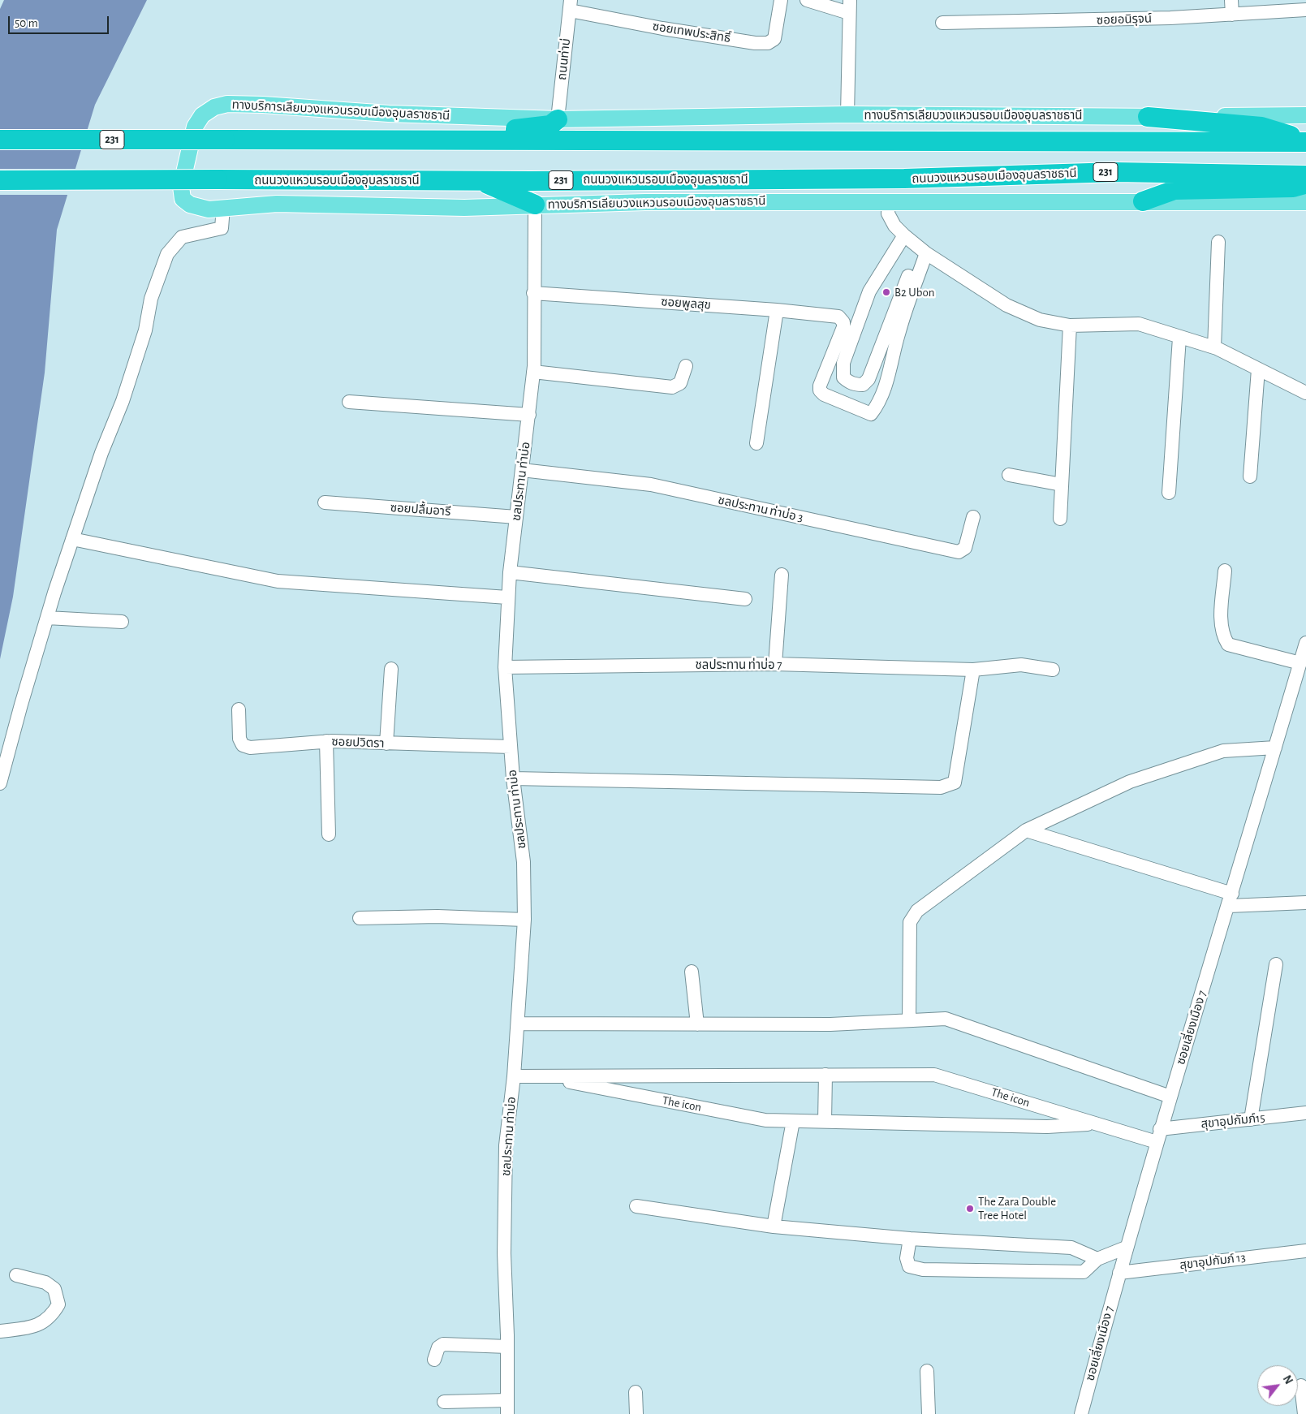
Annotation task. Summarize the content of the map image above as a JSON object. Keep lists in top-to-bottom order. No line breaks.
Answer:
{"streets":{"highway":["231","ถนนวงแหวนรอบเมืองอุบลราชธานี"],"main road":["ทางบริการเลียบวงแหวนรอบเมืองอุบลราชธานี"],"street":["ซอยอนิรุจน์","ซอยเทพประสิทธิ์","ถนนท่าบ่","ซอยพูลสุข","ชลประทาน ท่าบ่อ","ชลประทาน ท่าบ่อ 3","ซอยปลื้มอารี","ชลประทาน ท่าบ่อ 7","ซอยปวิตรา","ซอยเลี่ยงเมือง 7","The icon","สุขาอุปกัมภ์15","สุขาอุปกัมภ์ 13"]},"crossings":[["ซอยเทพประสิทธิ์","ถนนท่าบ่"],["ถนนท่าบ่","ทางบริการเลียบวงแหวนรอบเมืองอุบลราชธานี"],["ทางบริการเลียบวงแหวนรอบเมืองอุบลราชธานี","231"],["ทางบริการเลียบวงแหวนรอบเมืองอุบลราชธานี","ชลประทาน ท่าบ่อ"],["ซอยพูลสุข","ชลประทาน ท่าบ่อ"],["ชลประทาน ท่าบ่อ","ชลประทาน ท่าบ่อ 3"],["ชลประทาน ท่าบ่อ","ซอยปลื้มอารี"],["ชลประทาน ท่าบ่อ","ชลประทาน ท่าบ่อ 7"],["ชลประทาน ท่าบ่อ","ซอยปวิตรา"],["ชลประทาน ท่าบ่อ","The icon"],["ซอยเลี่ยงเมือง 7","The icon"],["ซอยเลี่ยงเมือง 7","สุขาอุปกัมภ์15"],["ซอยเลี่ยงเมือง 7","สุขาอุปกัมภ์ 13"],["The icon","สุขาอุปกัมภ์15"]],"places":["B2 Ubon","The Zara Double Tree Hotel"],"scale_bar":"50 m","north":"top right"}
